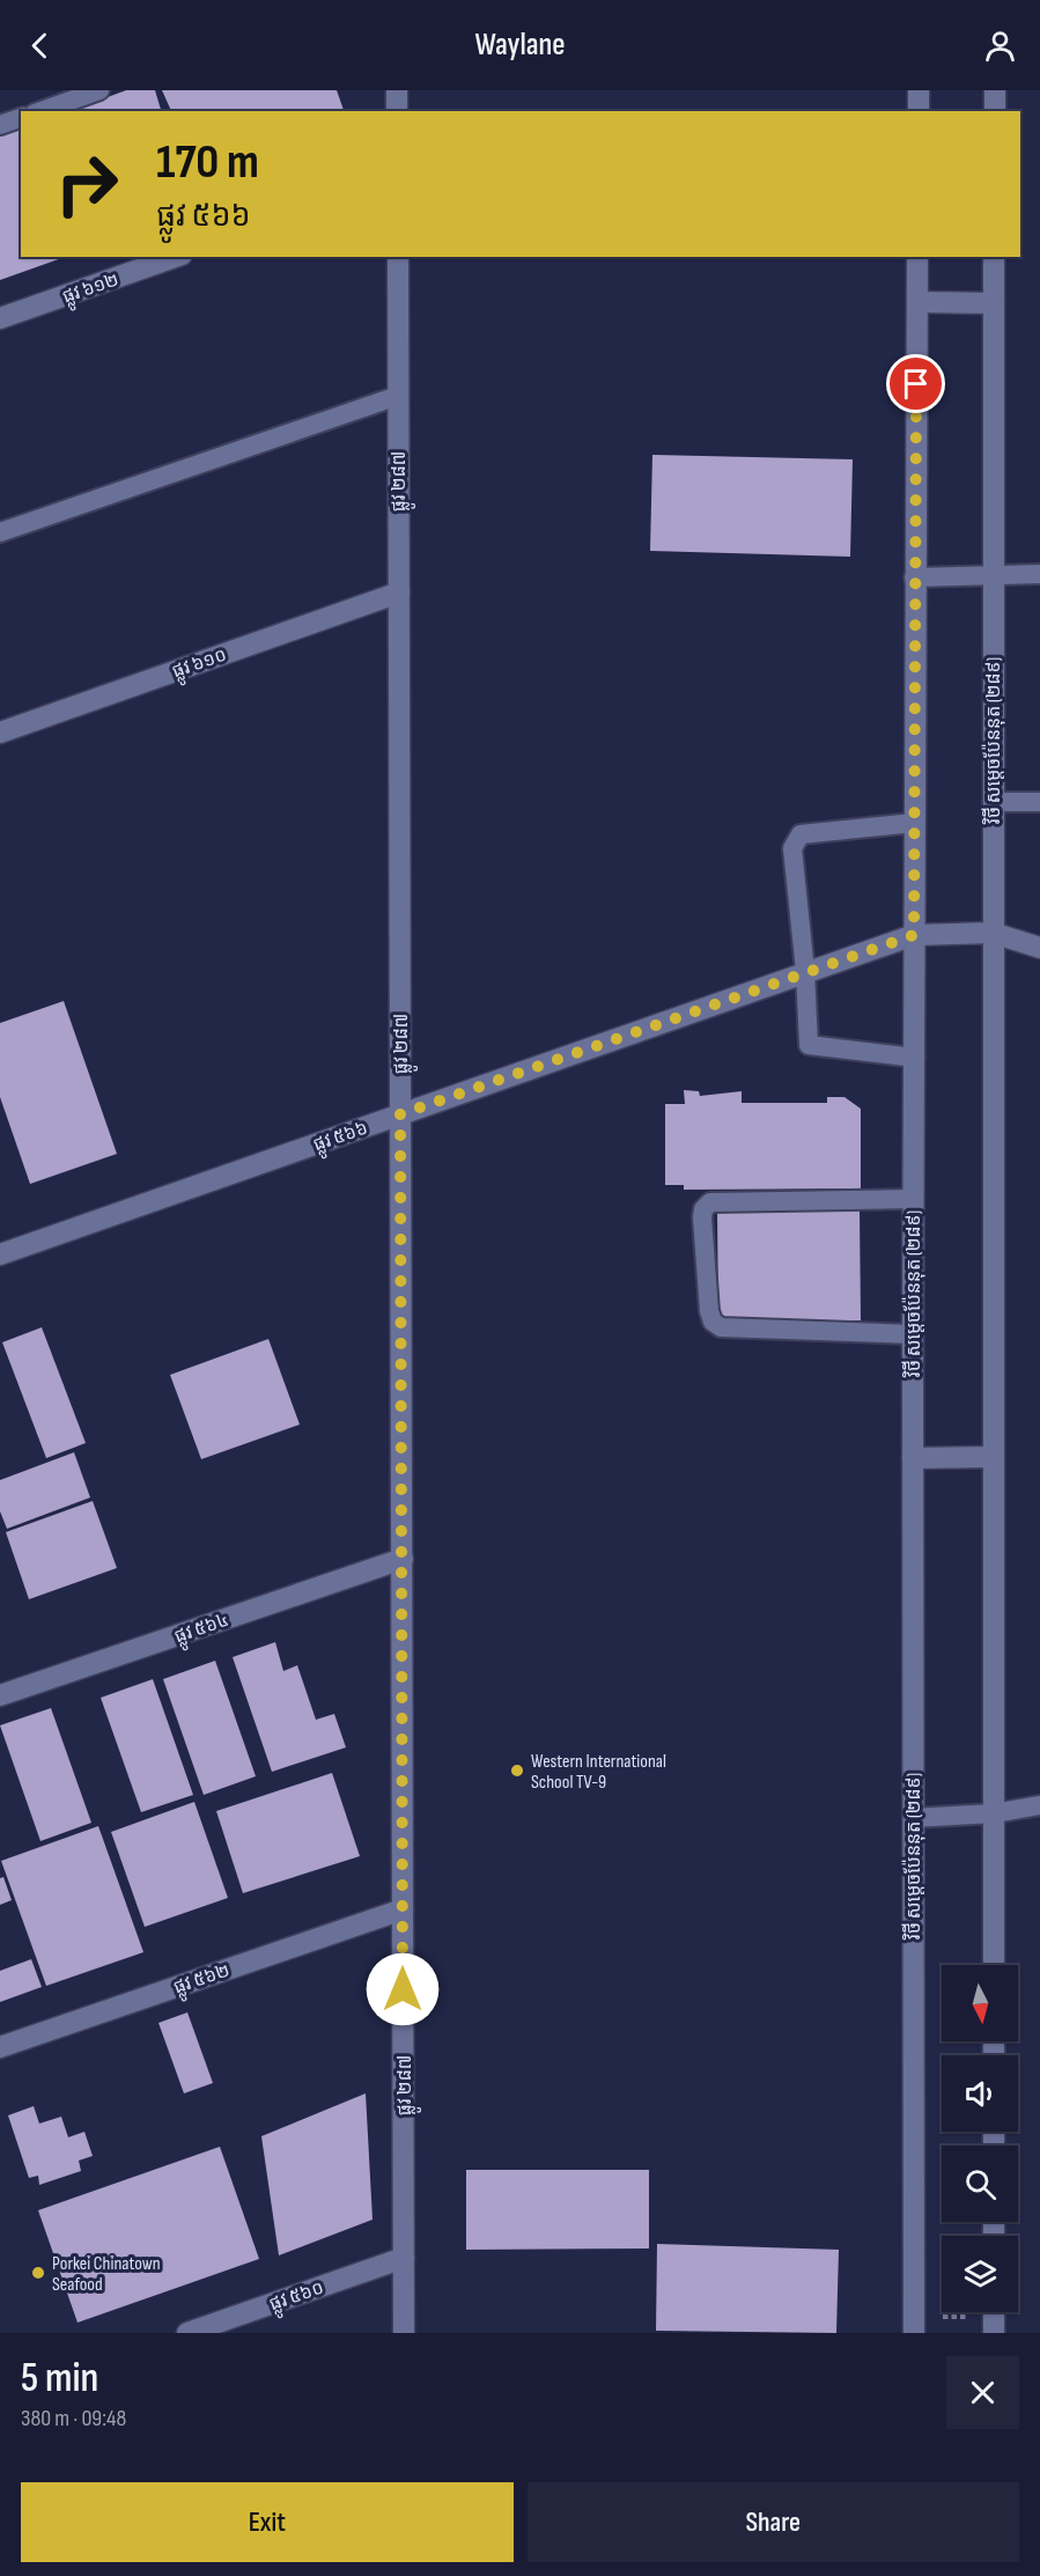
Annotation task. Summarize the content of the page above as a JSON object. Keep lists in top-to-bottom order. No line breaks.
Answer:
{"streets":{"street":["ផ្លូវ ៦១២","ផ្លូវ ២៨៧","ផ្លូវ ៦១០","វិថី សម្តេចប៉ែននុត (២៨៩)","ផ្លូវ ៥៦៦","ផ្លូវ ៥៦៤","ផ្លូវ ៥៦២","ផ្លូវ ៥៦០"]},"crossings":[["ផ្លូវ ២៨៧","ផ្លូវ ៦១០"],["ផ្លូវ ២៨៧","ផ្លូវ ៥៦៦"],["ផ្លូវ ២៨៧","ផ្លូវ ៥៦៤"],["ផ្លូវ ២៨៧","ផ្លូវ ៥៦២"],["ផ្លូវ ២៨៧","ផ្លូវ ៥៦០"],["វិថី សម្តេចប៉ែននុត (២៨៩)","ផ្លូវ ៥៦៦"]],"places":["Western International School TV-9","Porkei Chinatown Seafood"],"north":"bottom","page":{"header":"Waylane","turn":["170 m","ផ្លូវ ៥៦៦"],"heading":["5 min","380 m · 09:48"],"buttons":["Exit","Share"]}}
